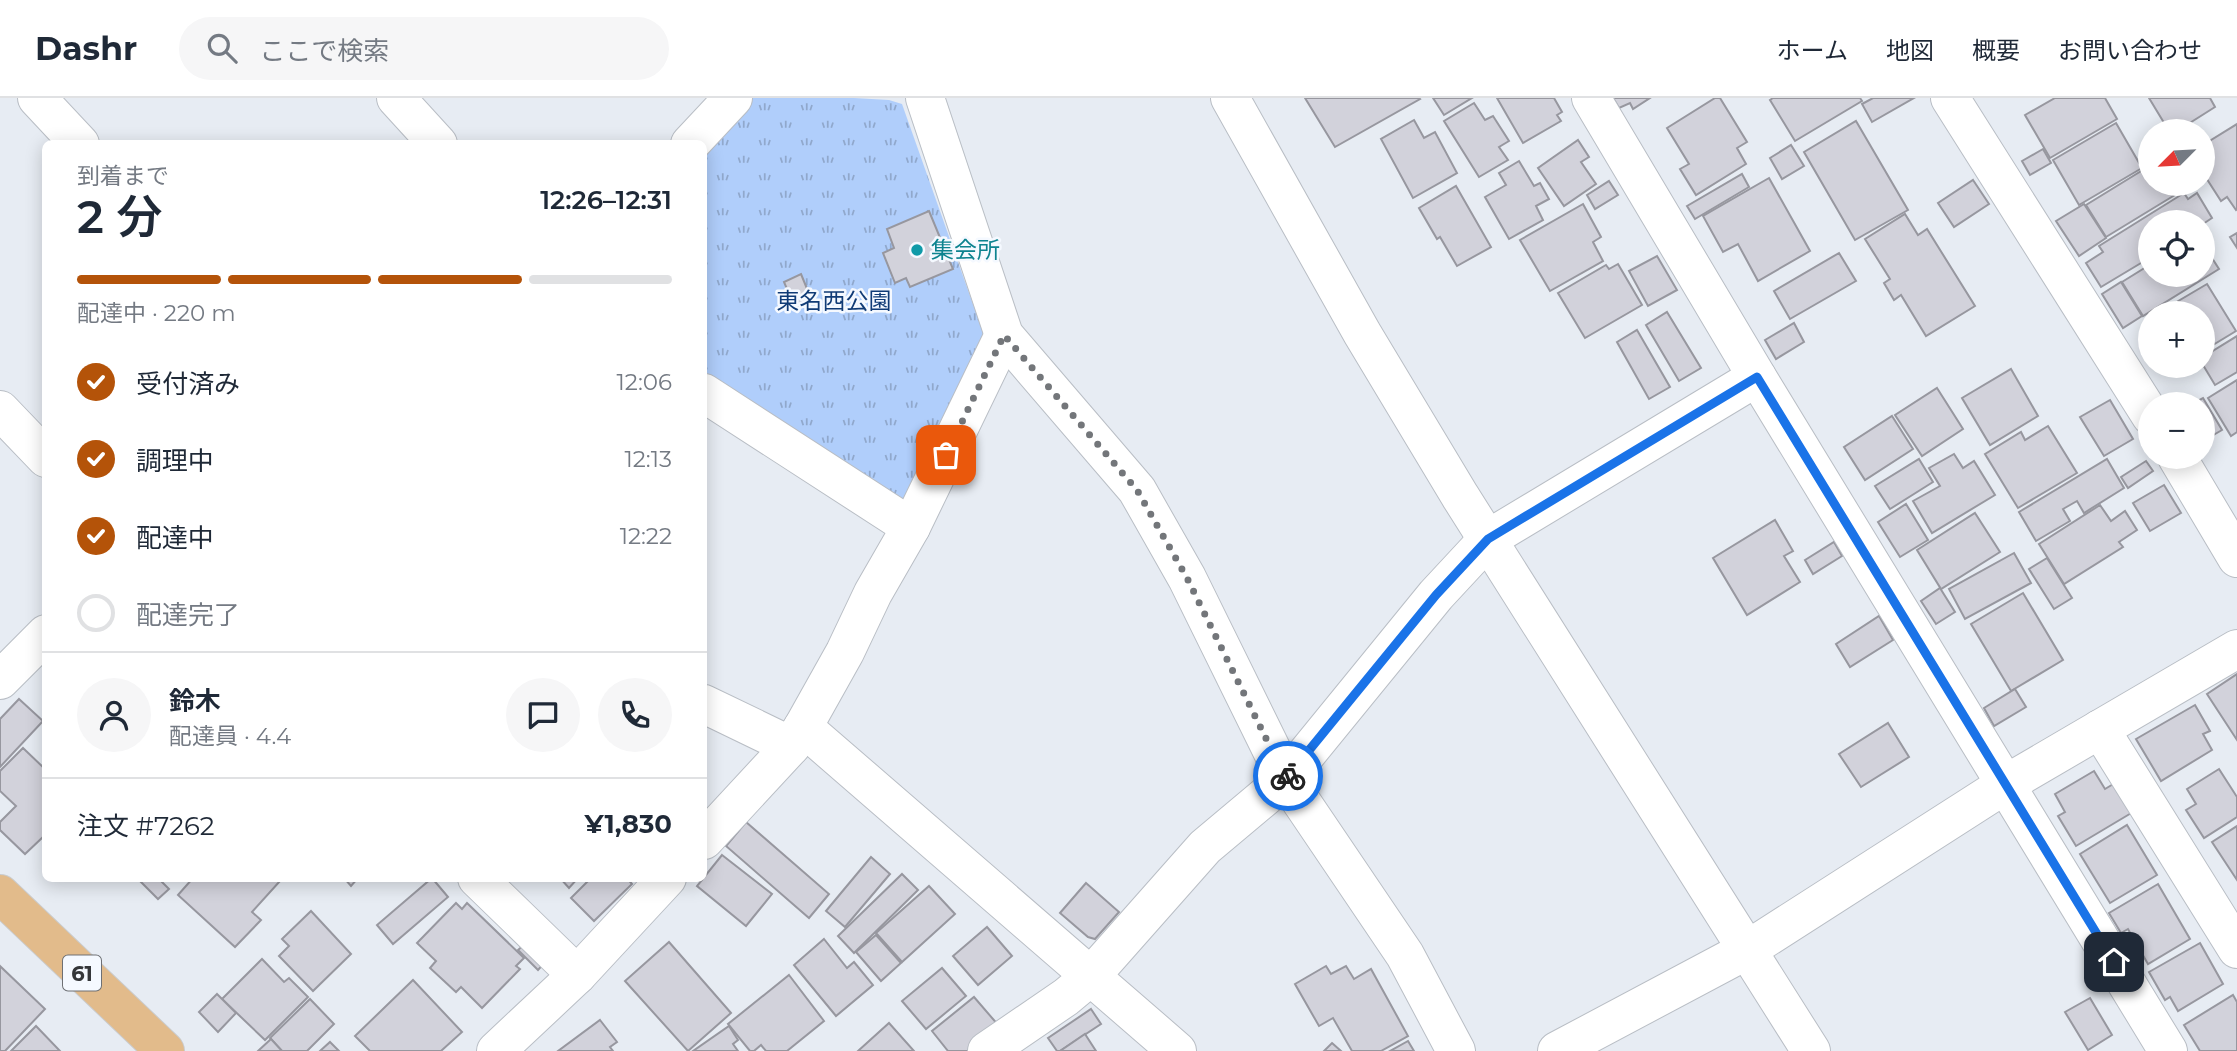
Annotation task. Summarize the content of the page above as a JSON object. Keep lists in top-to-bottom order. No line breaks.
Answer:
{"streets":{"main road":["61"]},"parks":["東名西公園"],"places":["集会所"],"north":"bottom left","page":{"header":"Dashr","search":"ここで検索","nav":["ホーム","地図","概要","お問い合わせ"],"map_buttons":["+","−"],"heading":["2 分","到着まで","12:26–12:31"],"panel":["鈴木","配達員 · 4.4","注文 #7262","¥1,830"],"bar":"配達中 · 220 m","list":[["受付済み","12:06"],["調理中","12:13"],["配達中","12:22"],"配達完了"]}}
